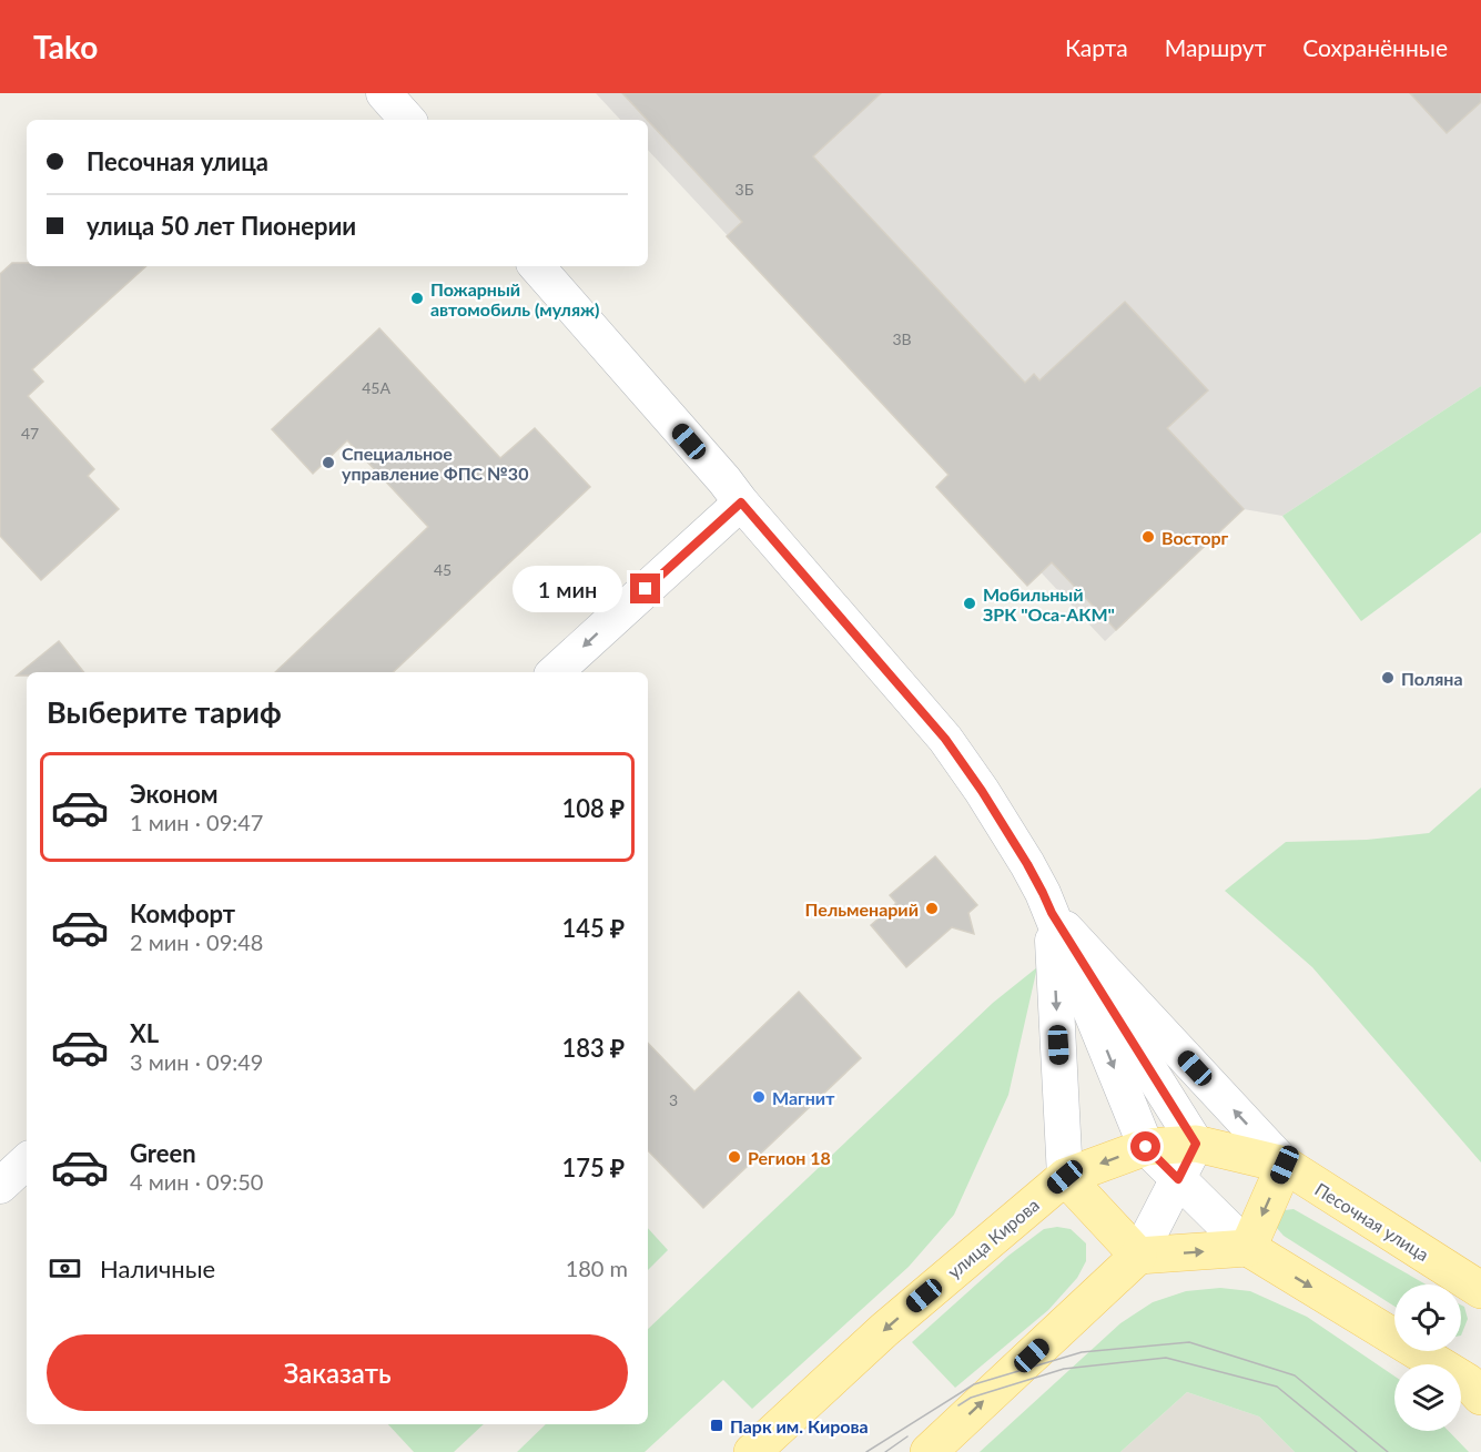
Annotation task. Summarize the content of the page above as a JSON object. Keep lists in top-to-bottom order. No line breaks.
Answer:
{"streets":{"main road":["Песочная улица","улица Кирова"]},"crossings":[["Песочная улица","улица Кирова"]],"places":{"other":["Пожарный автомобиль (муляж)","Специальное управление ФПС №30","Восторг","Мобильный ЗРК \"Оса-АКМ\"","Поляна","Пельменарий","Магнит","Регион 18"],"transit":["Парк им. Кирова"]},"house_numbers":["3Б","3В","45А","47","45","3"],"page":{"header":"Tako","nav":["Карта","Маршрут","Сохранённые"],"banner":["Песочная улица","улица 50 лет Пионерии"],"bubble":"1 мин","heading":"Выберите тариф","list":[{"name":"Эконом","note":"1 мин · 09:47","value":"108 ₽"},{"name":"Комфорт","note":"2 мин · 09:48","value":"145 ₽"},{"name":"XL","note":"3 мин · 09:49","value":"183 ₽"},{"name":"Green","note":"4 мин · 09:50","value":"175 ₽"}],"pay":["Наличные","180 m"],"buttons":"Заказать"}}
